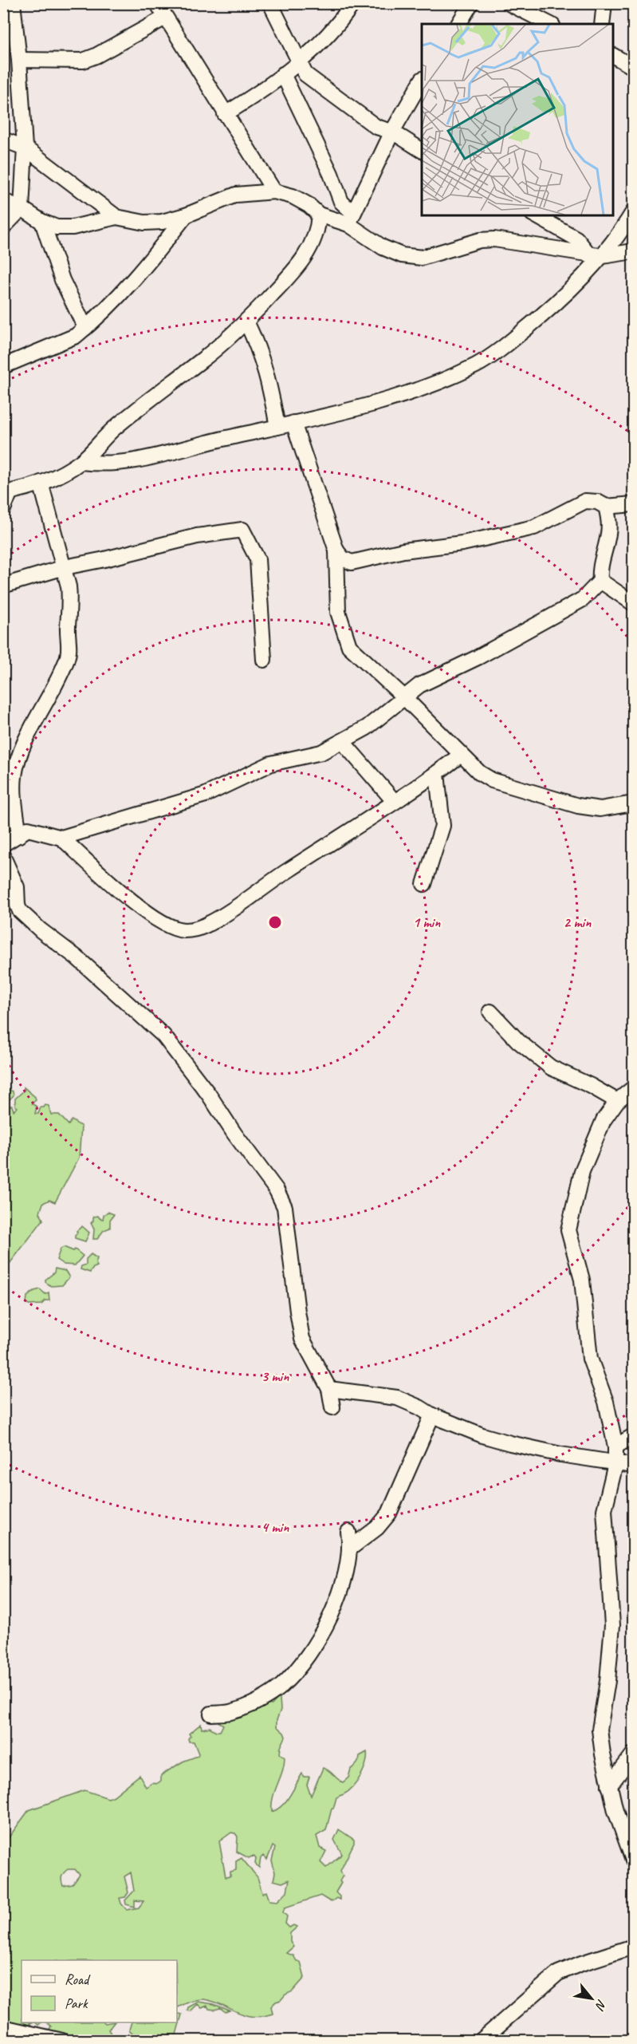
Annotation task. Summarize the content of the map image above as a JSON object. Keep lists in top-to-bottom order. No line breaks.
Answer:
{"legend":["Road","Park"],"north":"bottom right","rings":["1 min","2 min","3 min","4 min"]}
